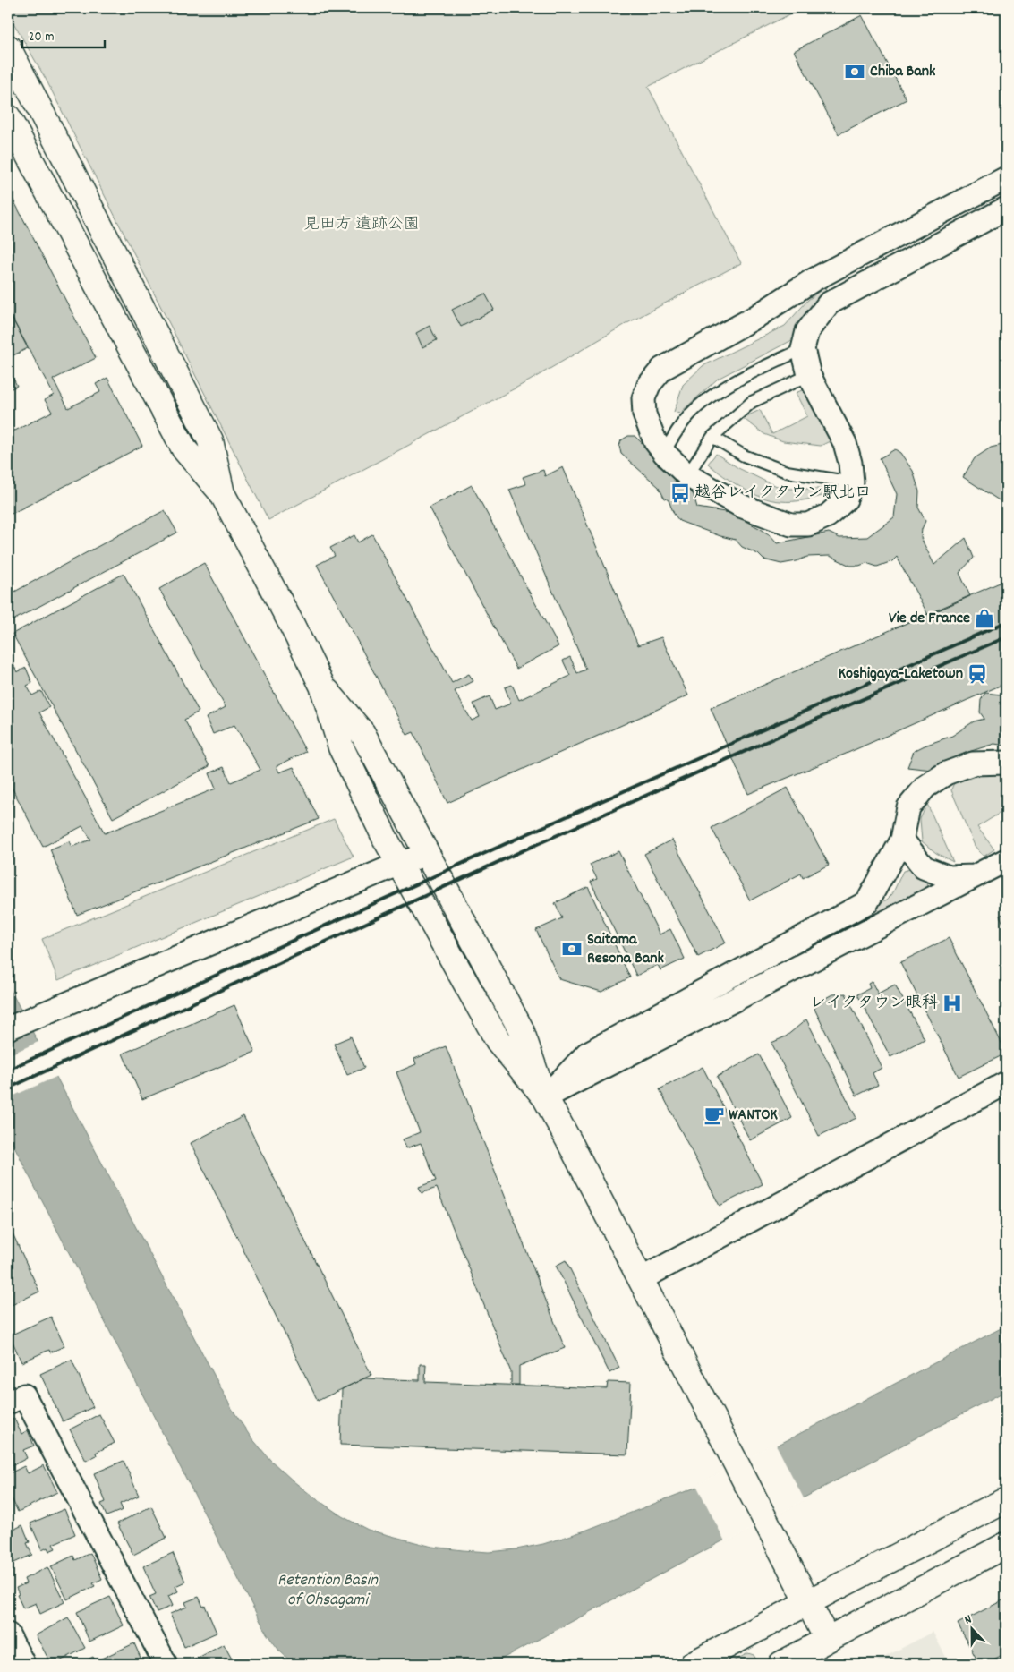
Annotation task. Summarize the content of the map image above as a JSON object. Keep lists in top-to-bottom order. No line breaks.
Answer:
{"water":["Retention Basin of Ohsagami"],"parks":["見田方 遺跡公園"],"places":{"bank":["Chiba Bank","Saitama Resona Bank"],"bus stop":["越谷レイクタウン駅北口"],"shop":["Vie de France"],"station":["Koshigaya-Laketown"],"hospital":["レイクタウン眼科"],"cafe":["WANTOK"]},"scale_bar":"20 m","north":"top"}
